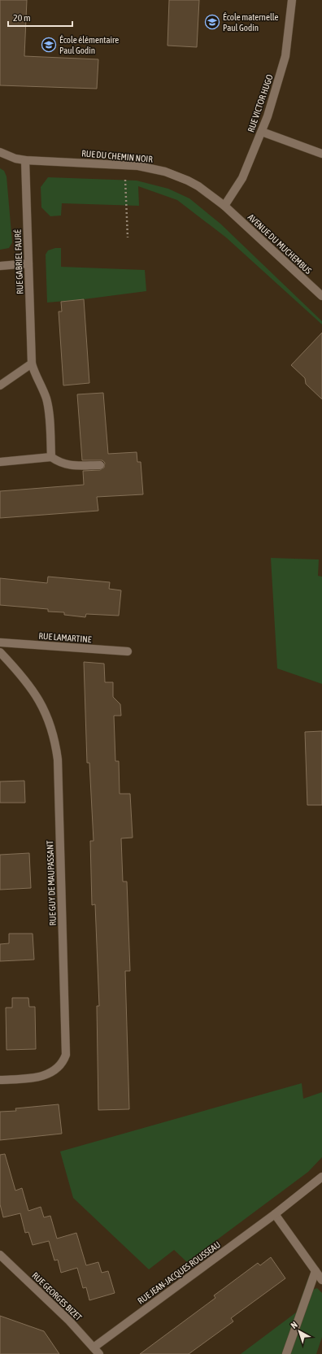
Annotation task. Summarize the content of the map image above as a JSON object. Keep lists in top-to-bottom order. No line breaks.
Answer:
{"streets":{"street":["RUE VICTOR HUGO","RUE DU CHEMIN NOIR","AVENUE DU MUCHEMBUS","RUE GABRIEL FAURÉ","RUE LAMARTINE","RUE GUY DE MAUPASSANT","RUE JEAN-JACQUES ROUSSEAU","RUE GEORGES BIZET"]},"crossings":[["RUE VICTOR HUGO","RUE DU CHEMIN NOIR"],["RUE VICTOR HUGO","AVENUE DU MUCHEMBUS"],["RUE DU CHEMIN NOIR","AVENUE DU MUCHEMBUS"],["RUE DU CHEMIN NOIR","RUE GABRIEL FAURÉ"],["RUE JEAN-JACQUES ROUSSEAU","RUE GEORGES BIZET"]],"places":{"school or university":["École maternelle Paul Godin","École élémentaire Paul Godin"]},"scale_bar":"20 m","north":"top left"}
